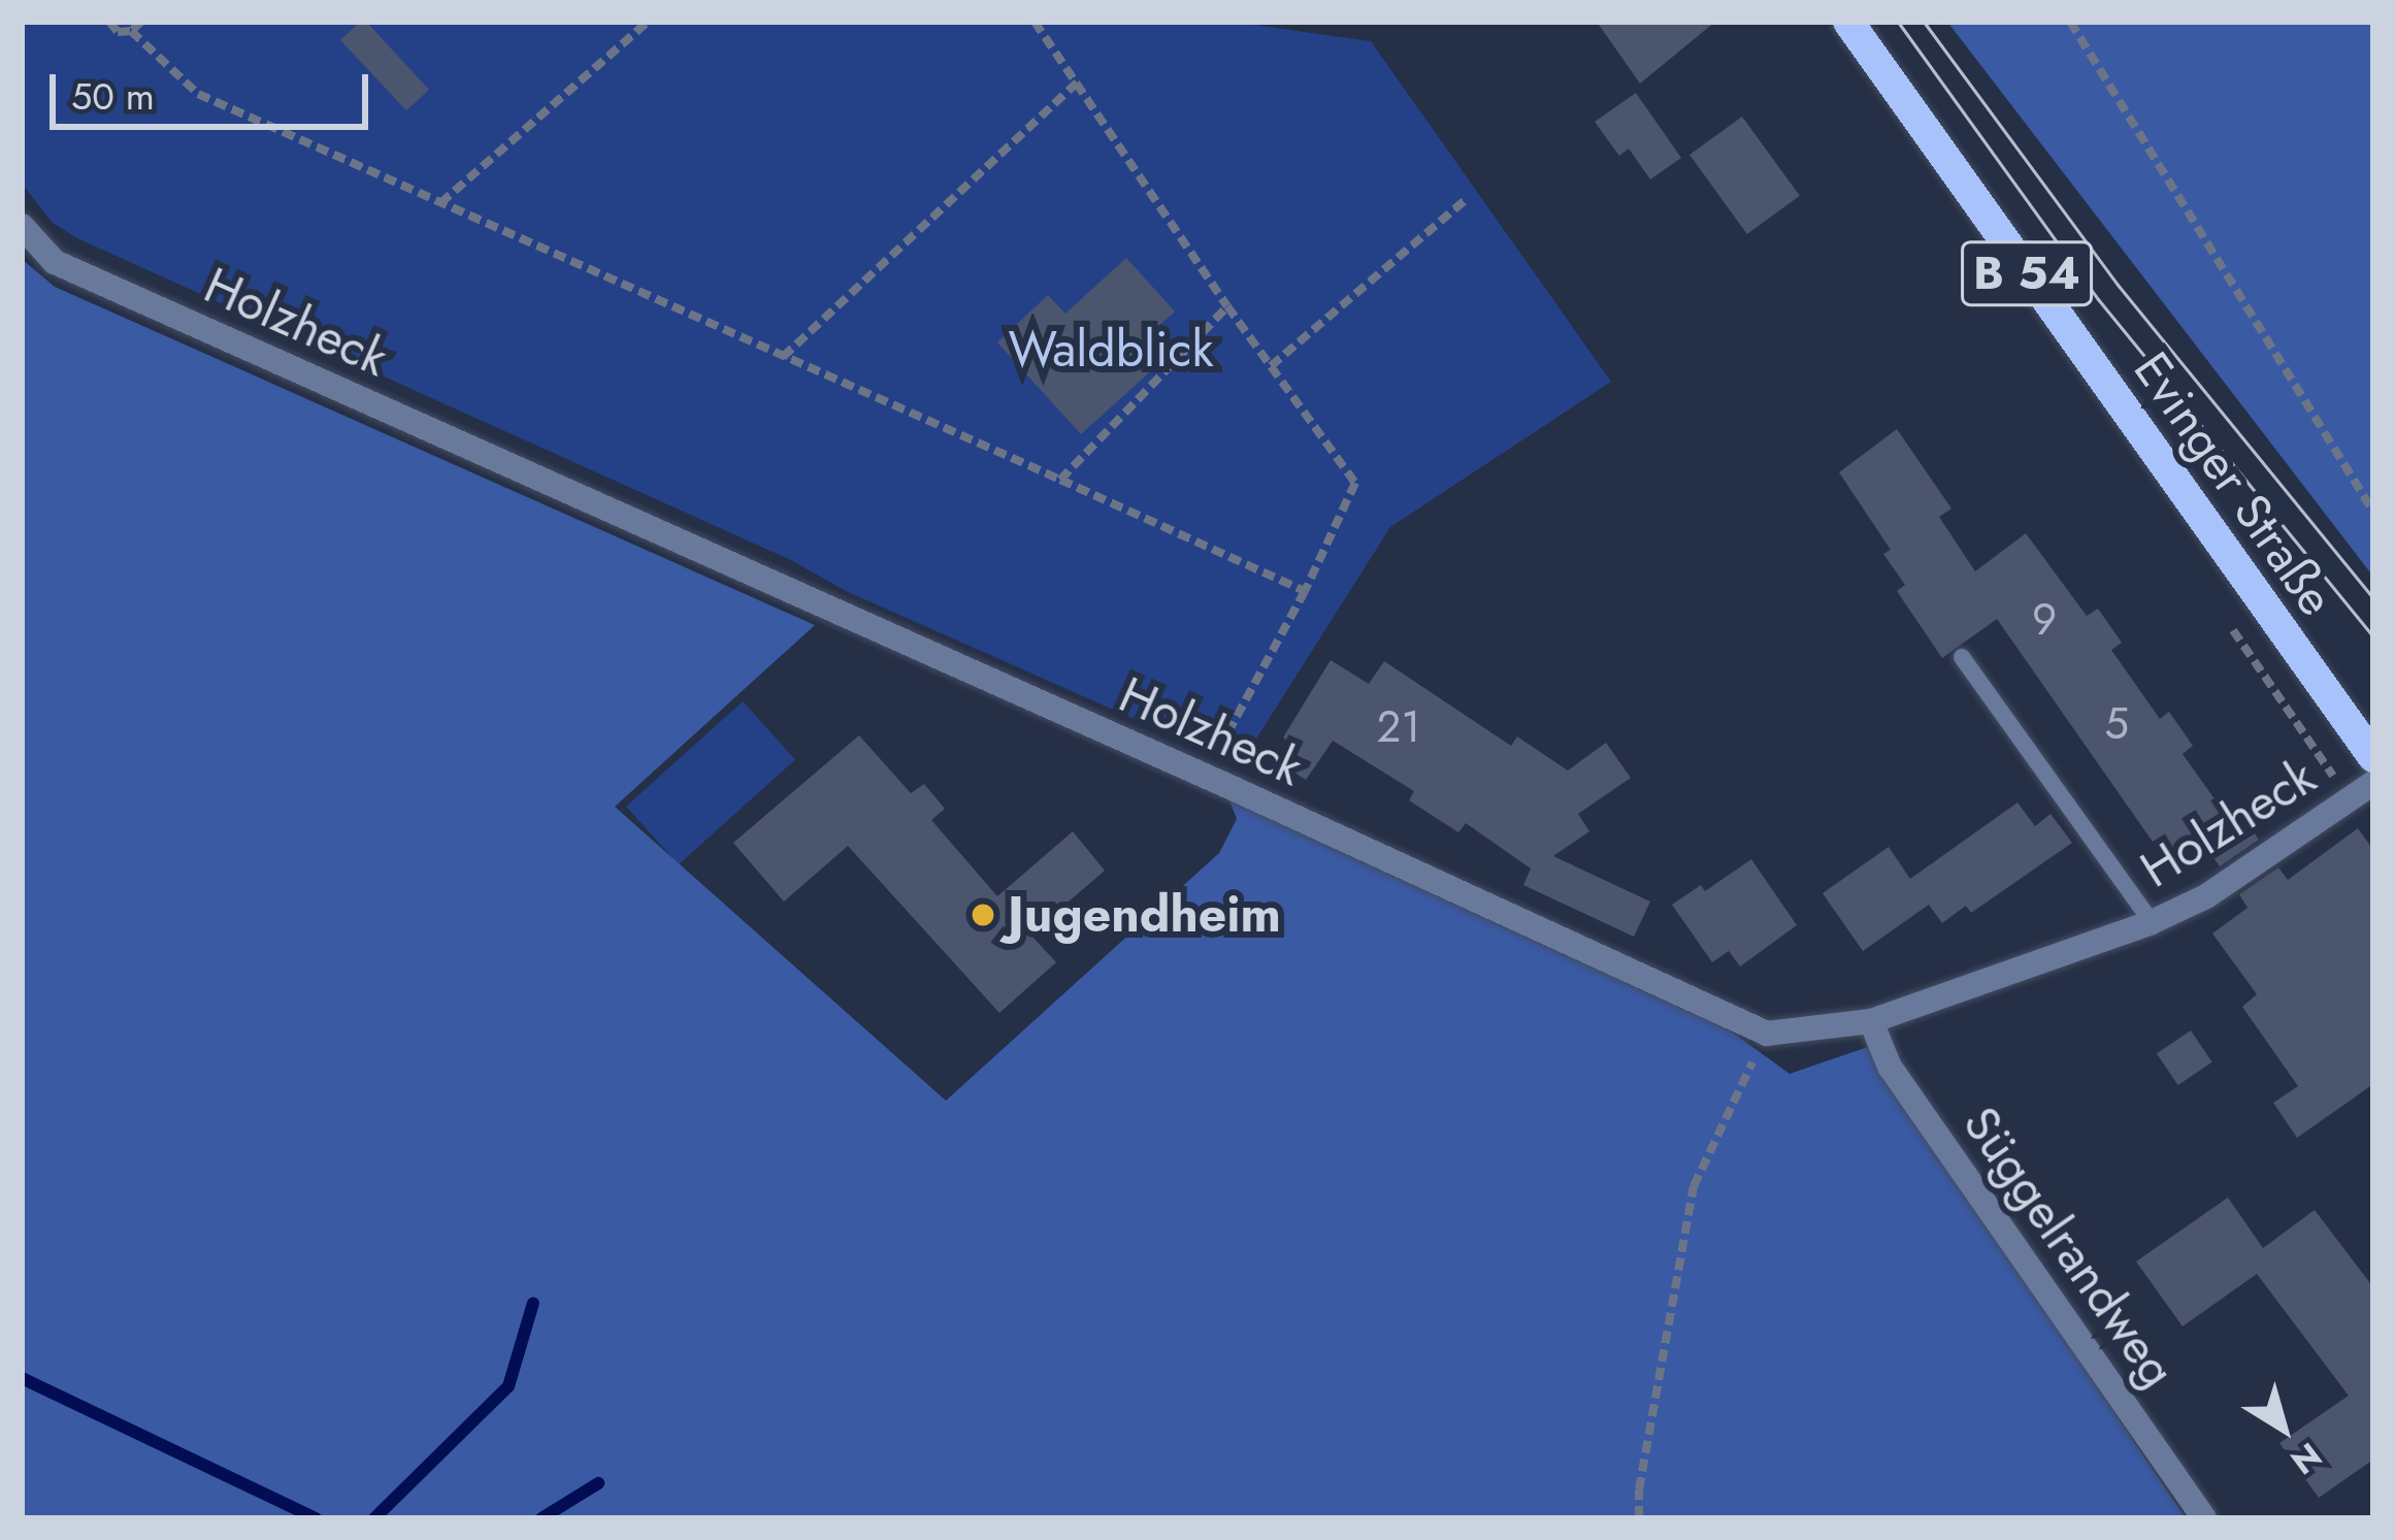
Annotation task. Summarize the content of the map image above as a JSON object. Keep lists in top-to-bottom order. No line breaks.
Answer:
{"streets":{"main road":["B 54","Evinger Straße"],"street":["Holzheck","Süggelrandweg"]},"crossings":[["Holzheck","Süggelrandweg"]],"parks":["Waldblick"],"places":["Jugendheim"],"house_numbers":["9","5","21"],"scale_bar":"50 m","north":"bottom right"}
